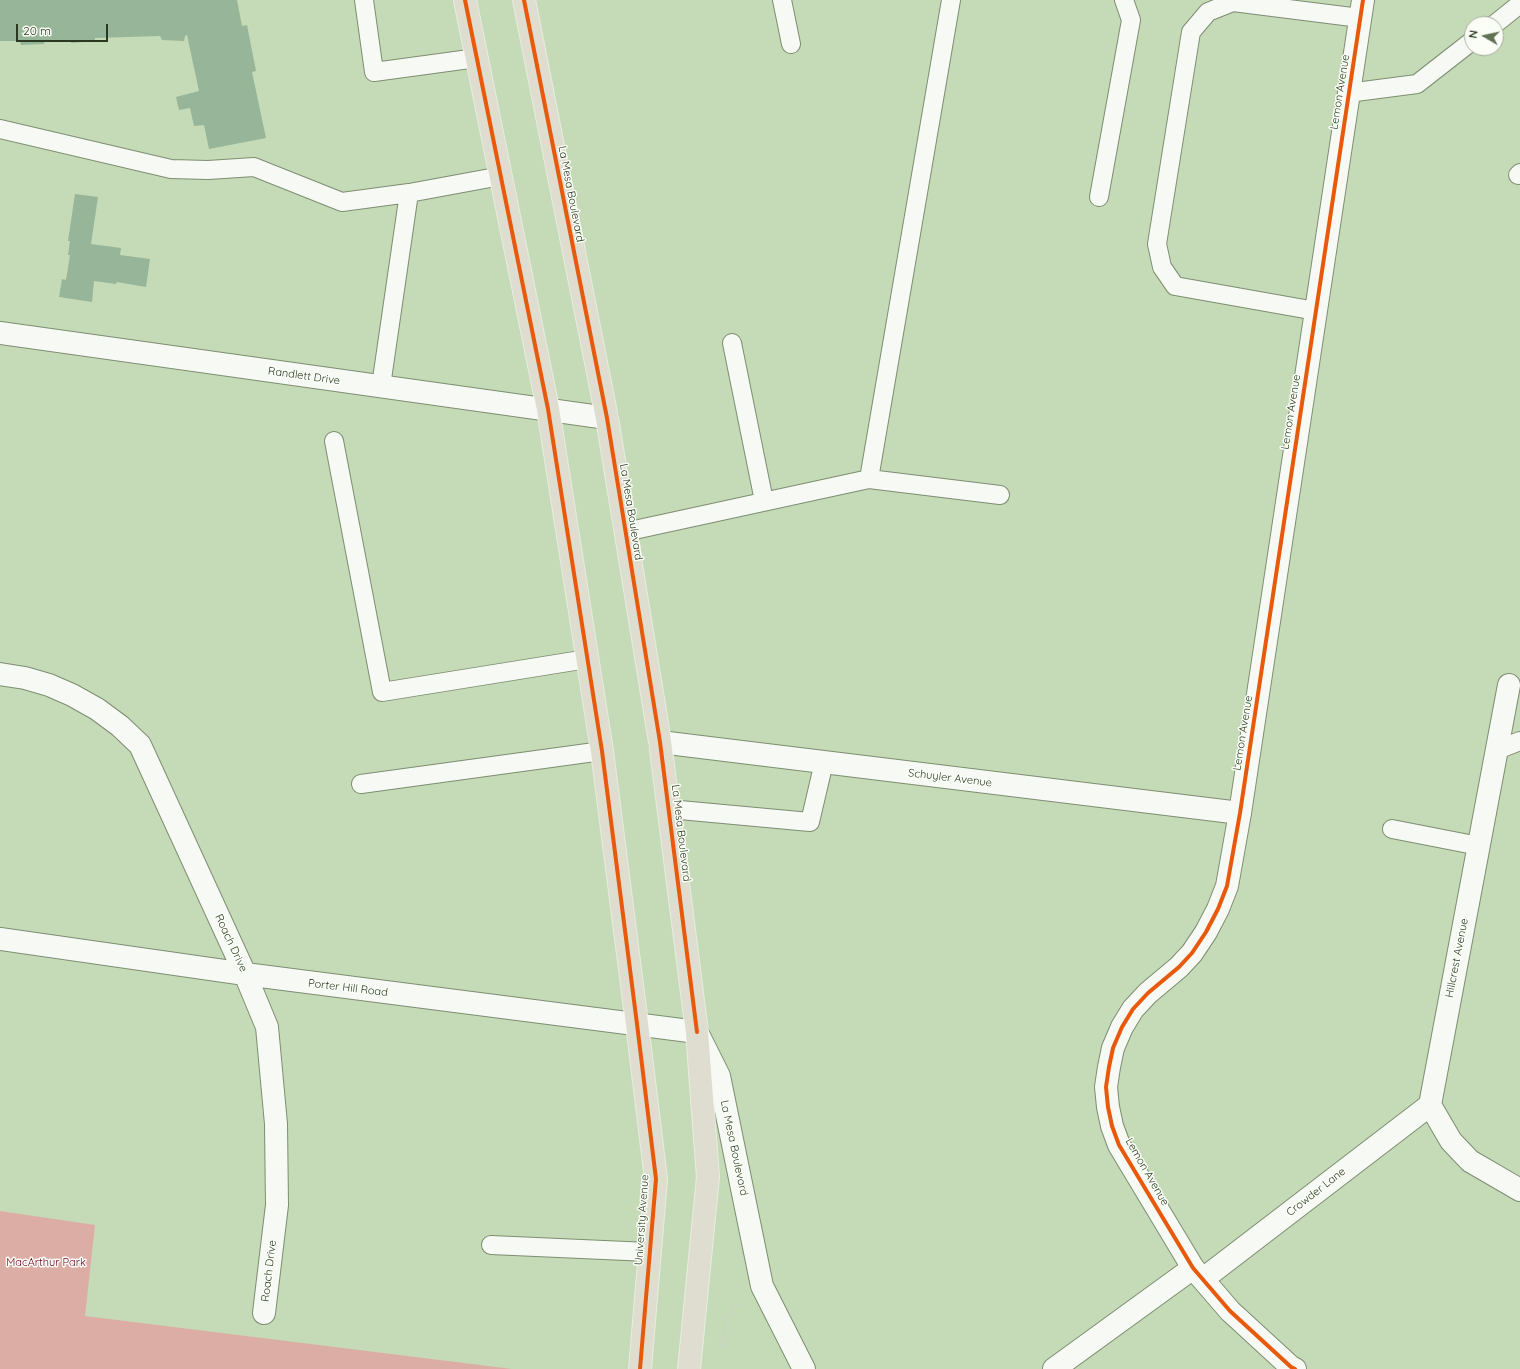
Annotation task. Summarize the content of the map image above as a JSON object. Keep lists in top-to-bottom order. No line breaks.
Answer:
{"streets":{"main road":["La Mesa Boulevard","University Avenue"],"street":["Lemon Avenue","Randlett Drive","Schuyler Avenue","Roach Drive","Hillcrest Avenue","Porter Hill Road","Crowder Lane"]},"crossings":[["Lemon Avenue","Schuyler Avenue"],["Lemon Avenue","Crowder Lane"],["La Mesa Boulevard","Randlett Drive"],["La Mesa Boulevard","Schuyler Avenue"],["La Mesa Boulevard","Porter Hill Road"],["Roach Drive","Porter Hill Road"],["Hillcrest Avenue","Crowder Lane"],["Porter Hill Road","University Avenue"]],"parks":["MacArthur Park"],"scale_bar":"20 m","north":"left"}
